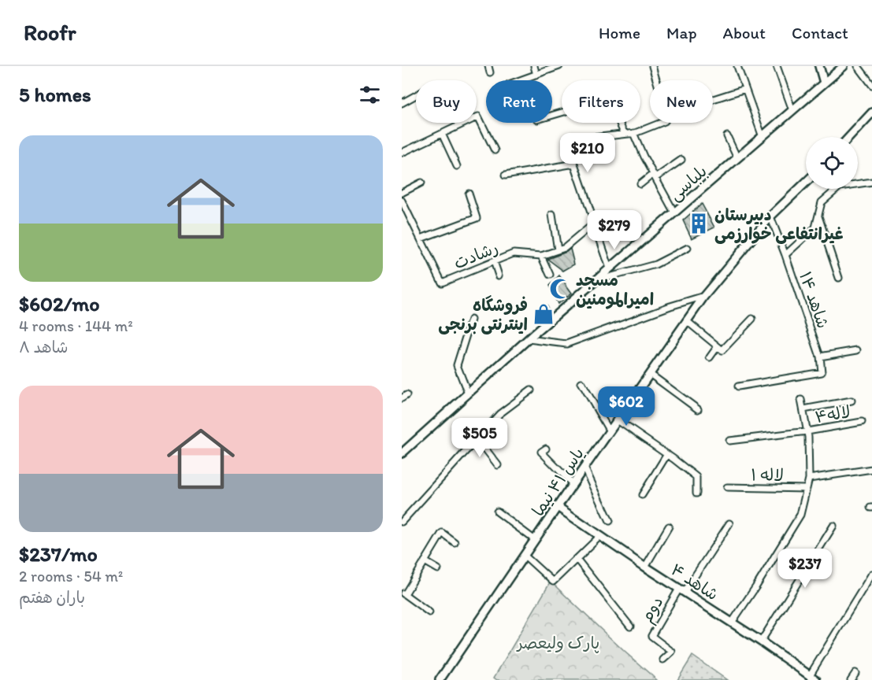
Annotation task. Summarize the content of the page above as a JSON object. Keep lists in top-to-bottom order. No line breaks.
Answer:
{"streets":{"street":["بلباسی","رشادت","شاهد ۱۴","لاله۴","لاله ۱","یاس ۴۱ نیما","شاهد ۴","دوم"]},"crossings":[["شاهد ۱۴","یاس ۴۱ نیما"],["یاس ۴۱ نیما","شاهد ۴"],["شاهد ۴","دوم"]],"parks":["پارک ولیعصر"],"places":{"building":["دبیرستان غیرانتفاعی خوارزمی"],"mosque":["مسجد امیرالمومنین"],"shop":["فروشگاه اینترنتی برنجی"]},"page":{"header":"Roofr","nav":["Home","Map","About","Contact"],"heading":"5 homes","chip":["Buy","Rent","Filters","New"],"list":[{"name":"$602/mo","note":"4 rooms · 144 m² · شاهد ۸"},{"name":"$237/mo","note":"2 rooms · 54 m² · باران هفتم"}],"price":["$210","$279","$602","$505","$237"]}}
